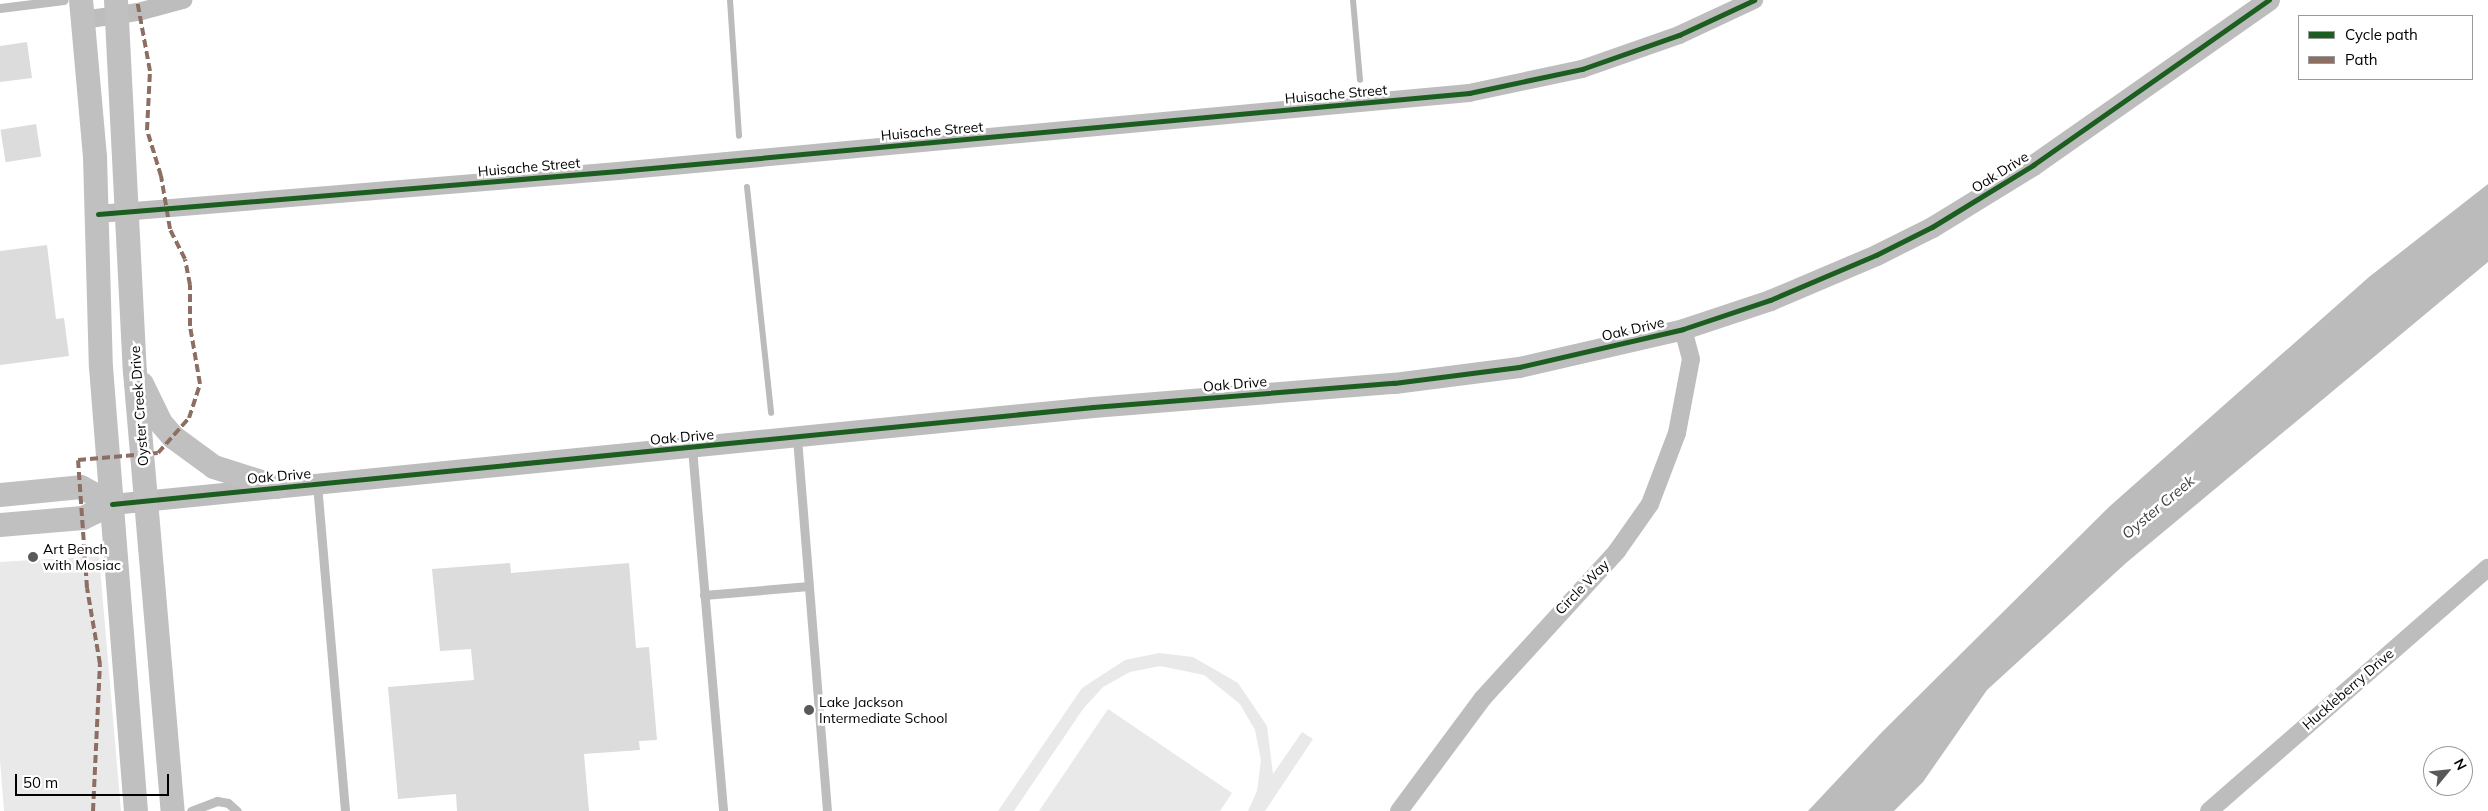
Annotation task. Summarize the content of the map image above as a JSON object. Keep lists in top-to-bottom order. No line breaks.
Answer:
{"streets":{"main road":["Oak Drive","Oyster Creek Drive"],"street":["Huisache Street","Circle Way","Huckleberry Drive"]},"crossings":[["Huisache Street","Oyster Creek Drive"],["Oak Drive","Oyster Creek Drive"],["Oak Drive","Circle Way"]],"water":["Oyster Creek"],"places":["Art Bench with Mosiac","Lake Jackson Intermediate School"],"legend":["Cycle path","Path"],"scale_bar":"50 m","north":"top right"}
